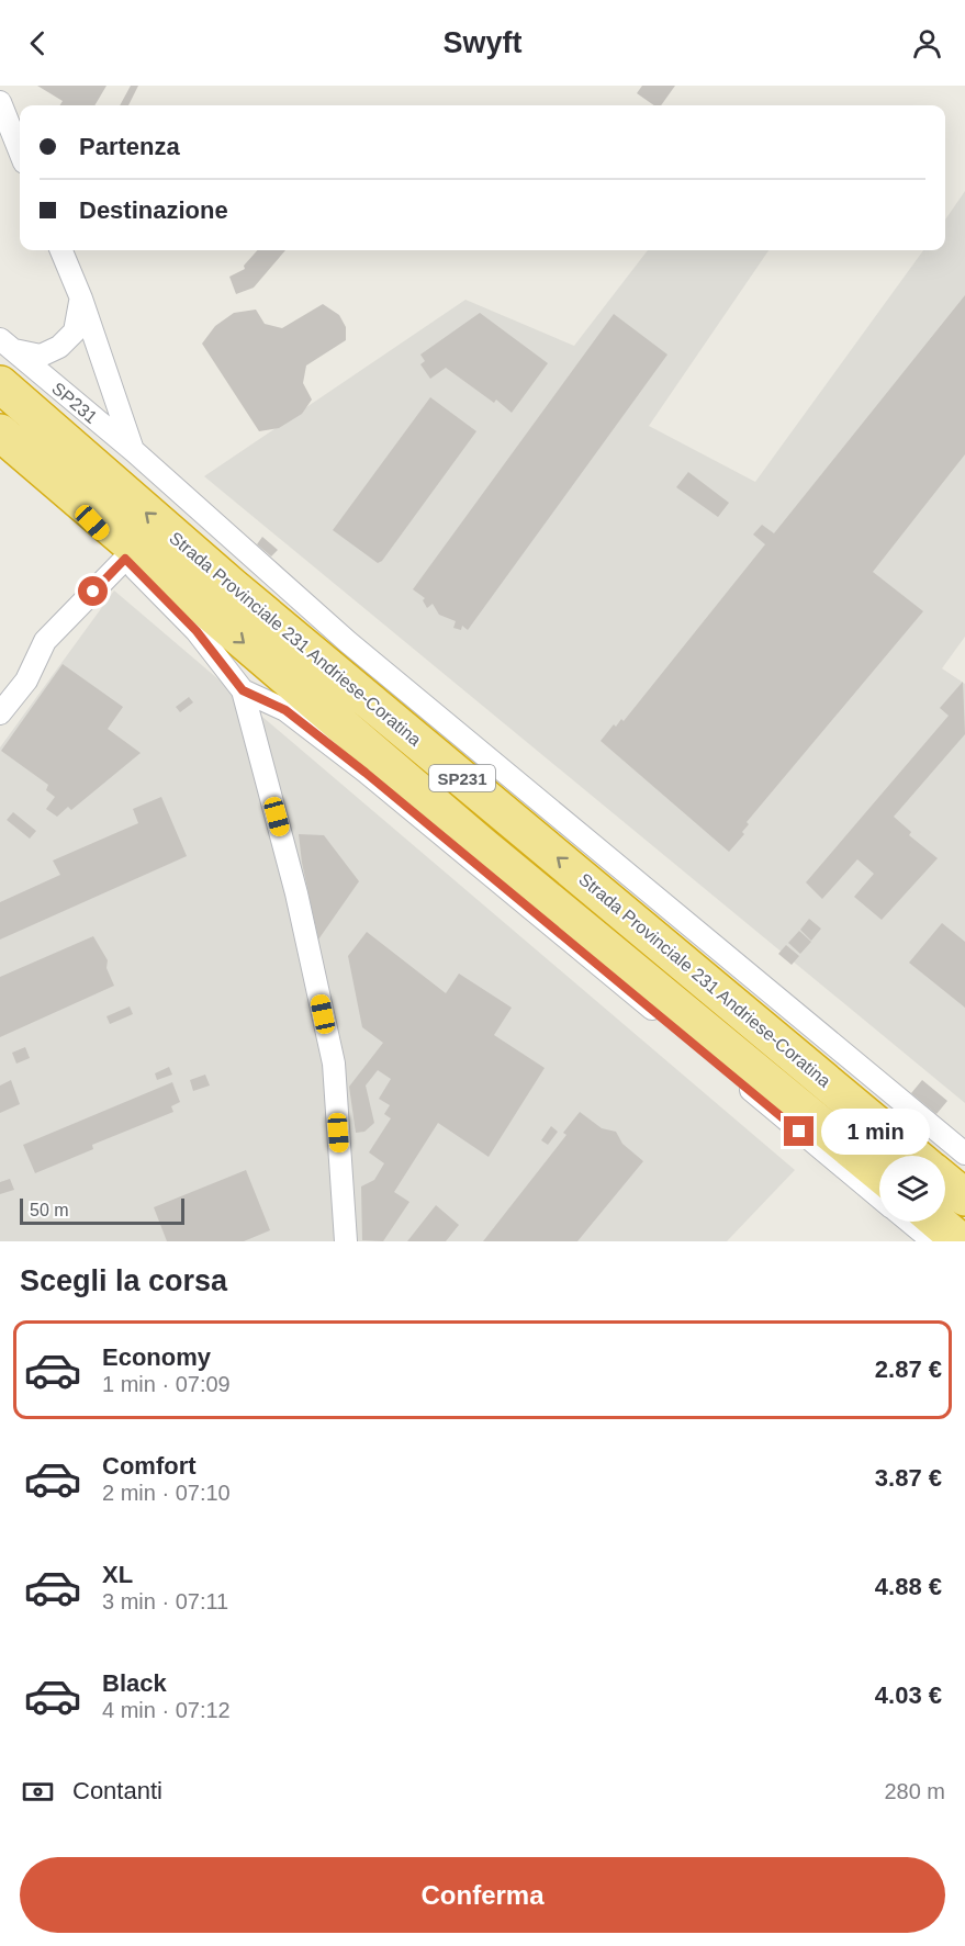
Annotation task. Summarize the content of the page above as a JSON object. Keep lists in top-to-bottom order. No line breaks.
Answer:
{"streets":{"highway":["SP231","Strada Provinciale 231 Andriese-Coratina"]},"scale_bar":"50 m","page":{"header":"Swyft","banner":["Partenza","Destinazione"],"bubble":"1 min","scale":"50 m","heading":"Scegli la corsa","list":[{"name":"Economy","note":"1 min · 07:09","value":"2.87 €"},{"name":"Comfort","note":"2 min · 07:10","value":"3.87 €"},{"name":"XL","note":"3 min · 07:11","value":"4.88 €"},{"name":"Black","note":"4 min · 07:12","value":"4.03 €"}],"pay":["Contanti","280 m"],"buttons":"Conferma"}}
